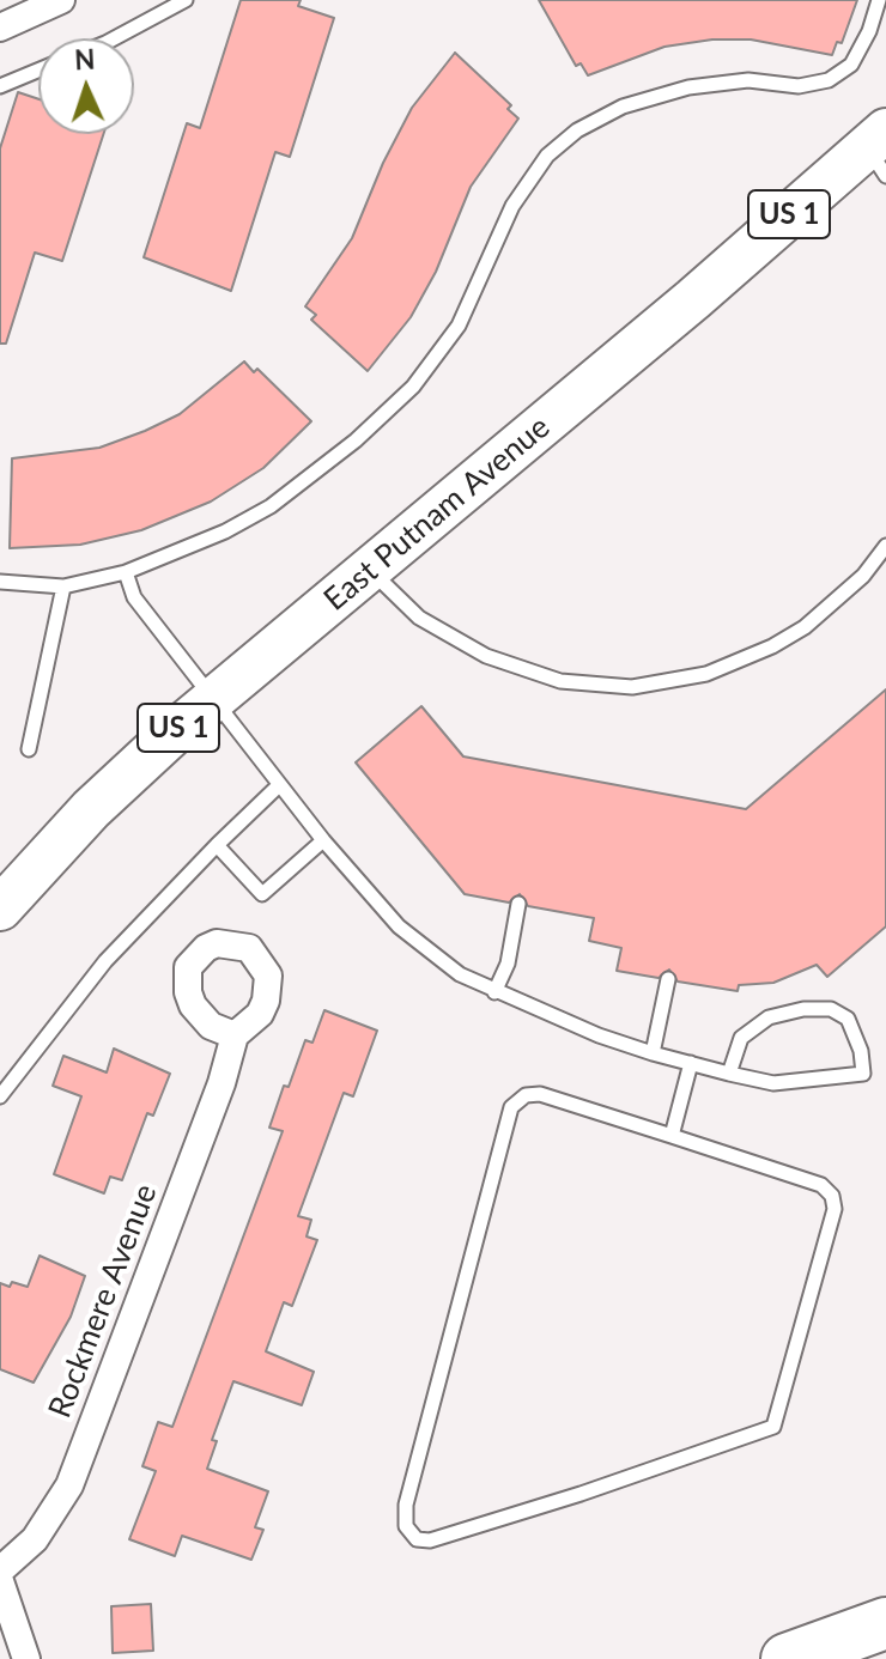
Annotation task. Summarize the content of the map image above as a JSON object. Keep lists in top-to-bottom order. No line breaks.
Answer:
{"streets":{"main road":["US 1","East Putnam Avenue"],"street":["Rockmere Avenue"]},"north":"top"}
